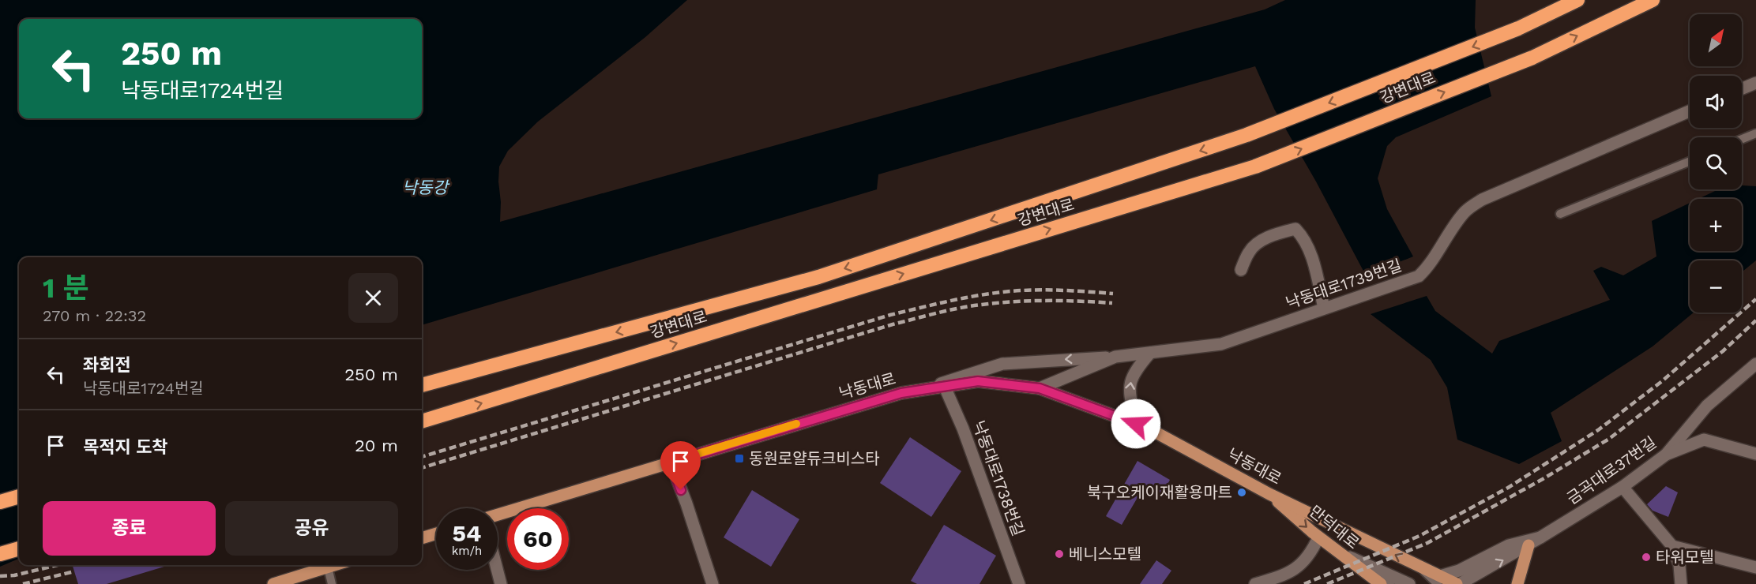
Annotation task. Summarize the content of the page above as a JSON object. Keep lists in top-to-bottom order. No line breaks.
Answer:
{"streets":{"highway":["강변대로"],"main road":["낙동대로","만덕대로"],"street":["낙동대로1739번길","금곡대로37번길","낙동대로1738번길"]},"crossings":[["낙동대로1739번길","낙동대로"],["낙동대로","금곡대로37번길"],["낙동대로","낙동대로1738번길"],["낙동대로","만덕대로"]],"one_way":["만덕대로"],"water":["낙동강"],"places":{"transit":["동원로얄듀크비스타"],"other":["북구오케이재활용마트","베니스모텔","타워모텔"]},"north":"top right","page":{"map_buttons":["+","−"],"turn":["250 m","낙동대로1724번길"],"heading":["1 분","270 m · 22:32"],"list":[{"name":"좌회전","note":"낙동대로1724번길","value":"250 m"},{"name":"목적지 도착","value":"20 m"}],"buttons":["종료","공유"],"speed":"54 km/h","limit":"60"}}
